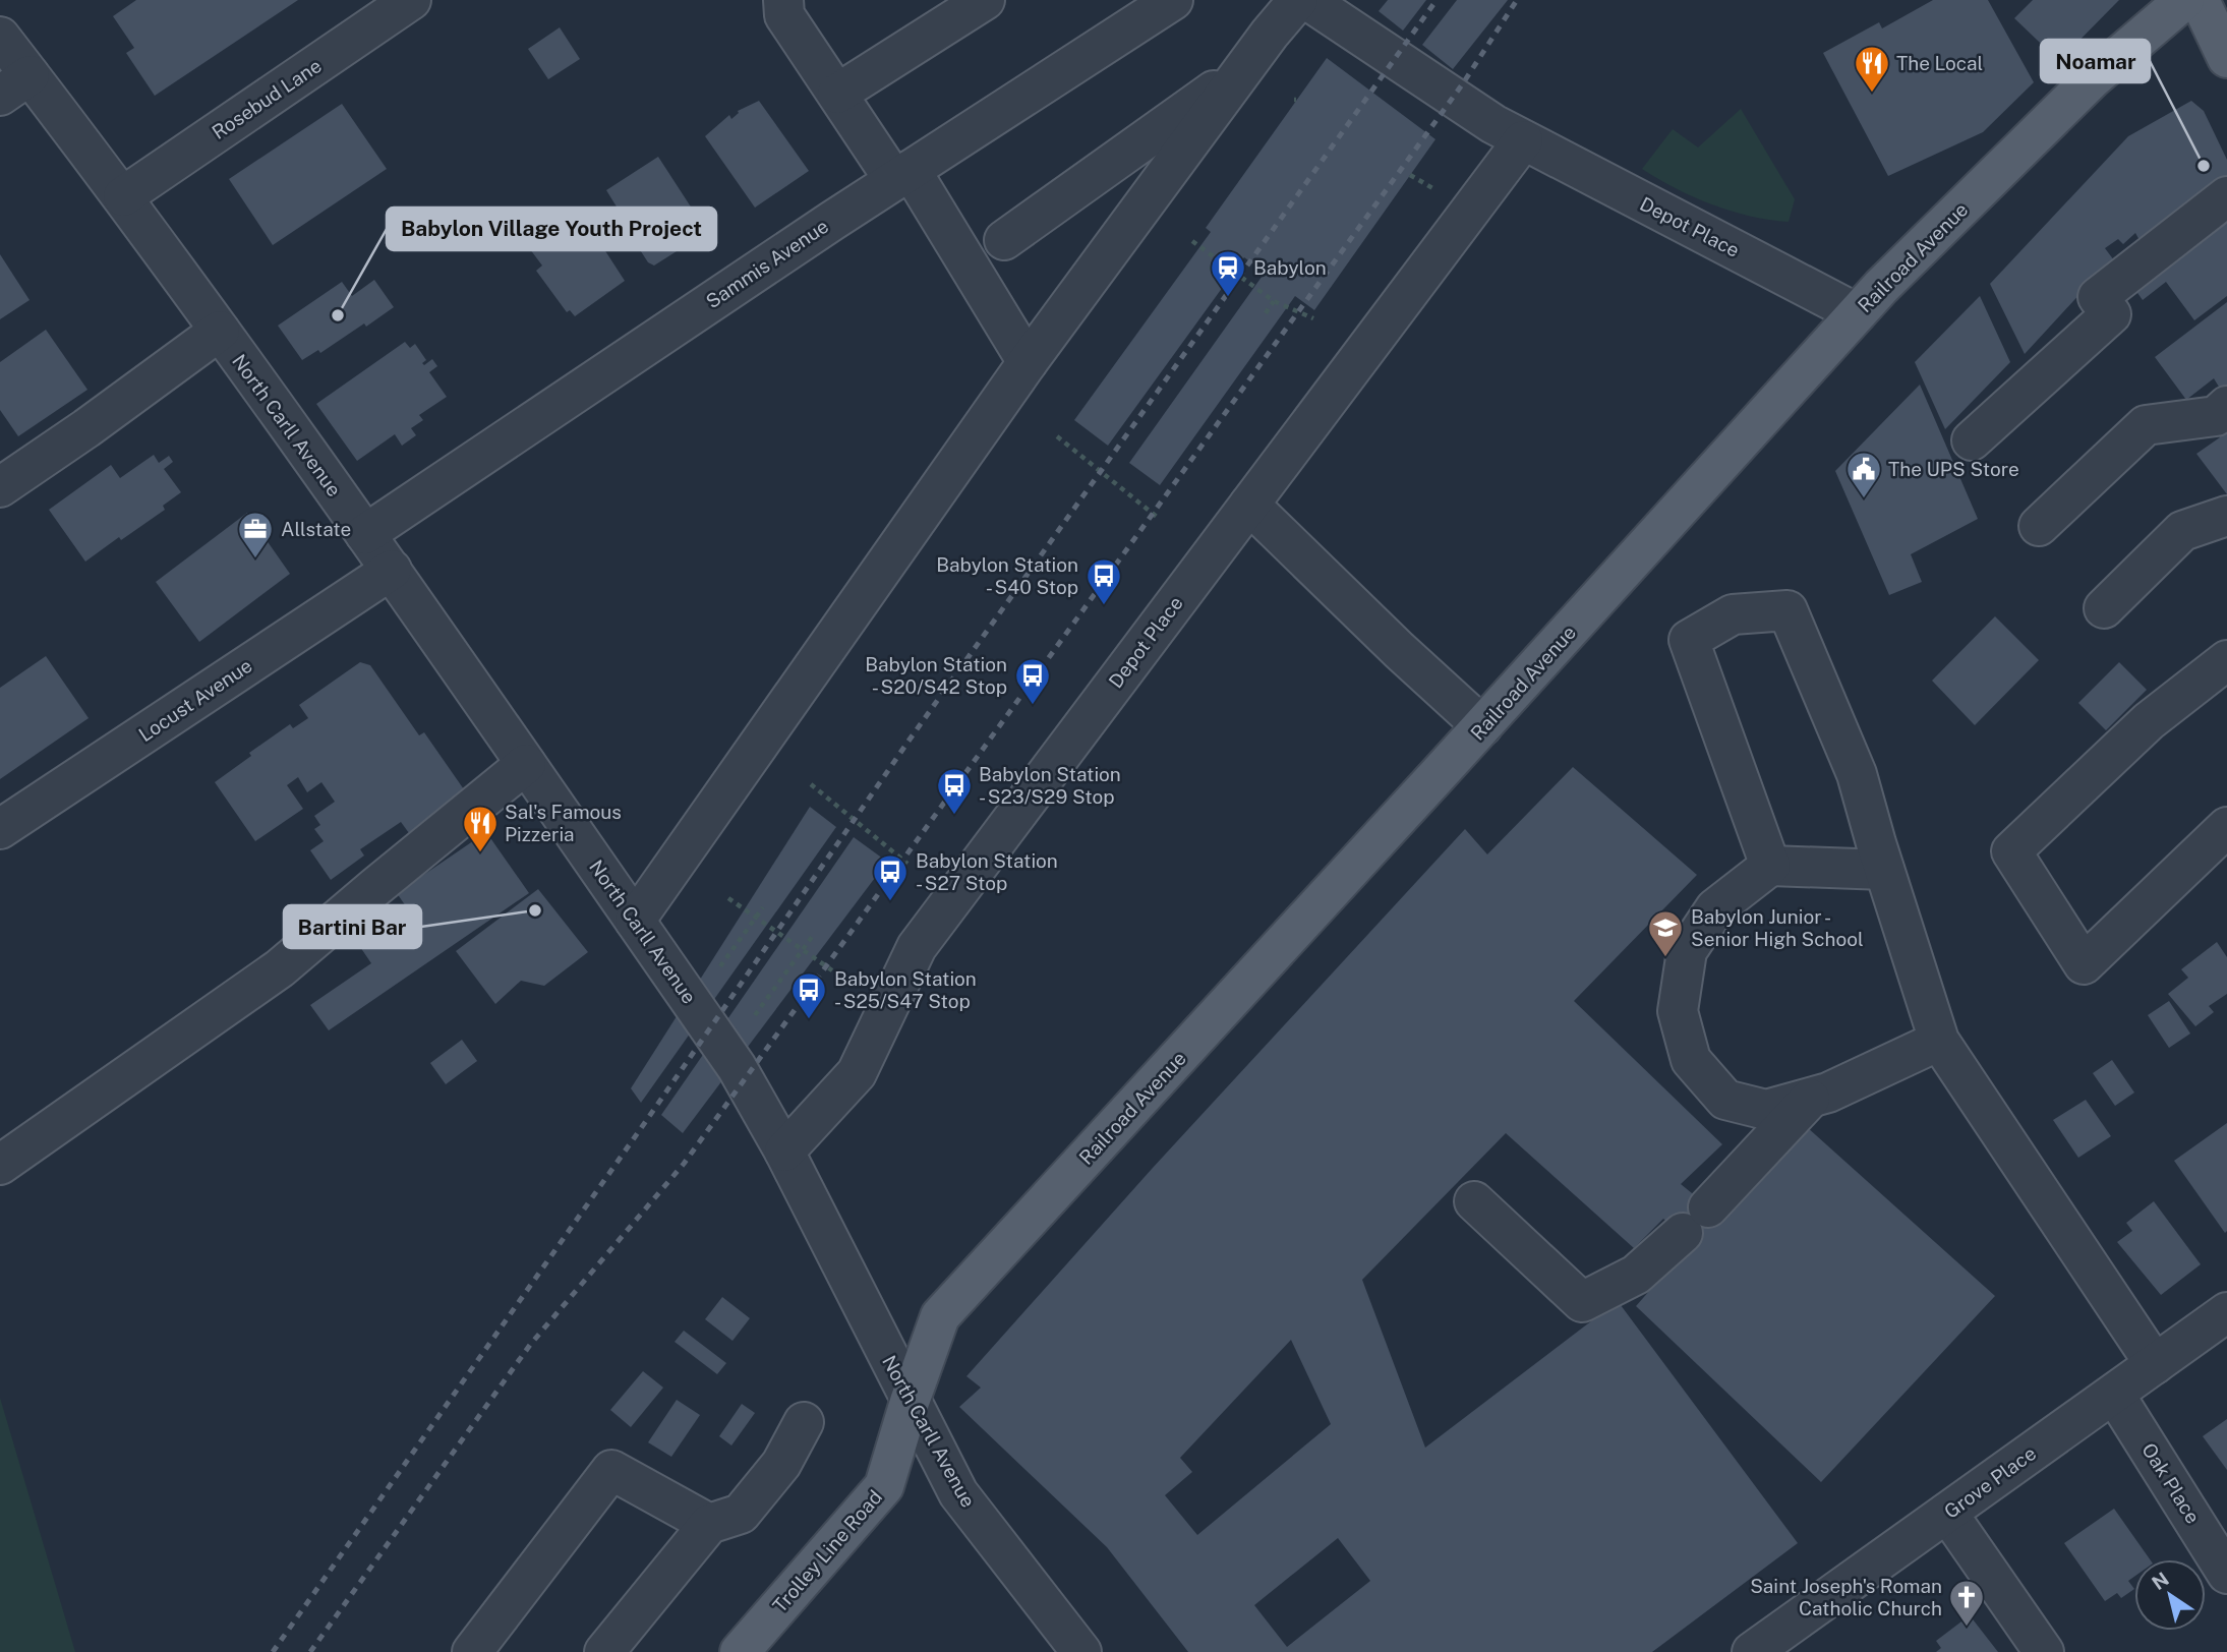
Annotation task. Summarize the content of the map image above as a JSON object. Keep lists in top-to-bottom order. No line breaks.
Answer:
{"streets":{"main road":["Railroad Avenue","Trolley Line Road"],"street":["Rosebud Lane","Depot Place","Sammis Avenue","North Carll Avenue","Locust Avenue","Grove Place","Oak Place"]},"crossings":[["Rosebud Lane","North Carll Avenue"],["Depot Place","Railroad Avenue"],["Depot Place","North Carll Avenue"],["Railroad Avenue","North Carll Avenue"],["Railroad Avenue","Trolley Line Road"],["Sammis Avenue","North Carll Avenue"],["North Carll Avenue","Locust Avenue"],["North Carll Avenue","Trolley Line Road"],["Grove Place","Oak Place"]],"places":{"restaurant":["The Local","Sal's Famous Pizzeria"],"other":["Noamar","Babylon Village Youth Project","Bartini Bar"],"station":["Babylon"],"public building":["The UPS Store"],"office":["Allstate"],"bus stop":["Babylon Station - S40 Stop","Babylon Station - S20/S42 Stop","Babylon Station - S23/S29 Stop","Babylon Station - S27 Stop","Babylon Station - S25/S47 Stop"],"school or university":["Babylon Junior - Senior High School"],"church":["Saint Joseph's Roman Catholic Church"]},"north":"top left"}
